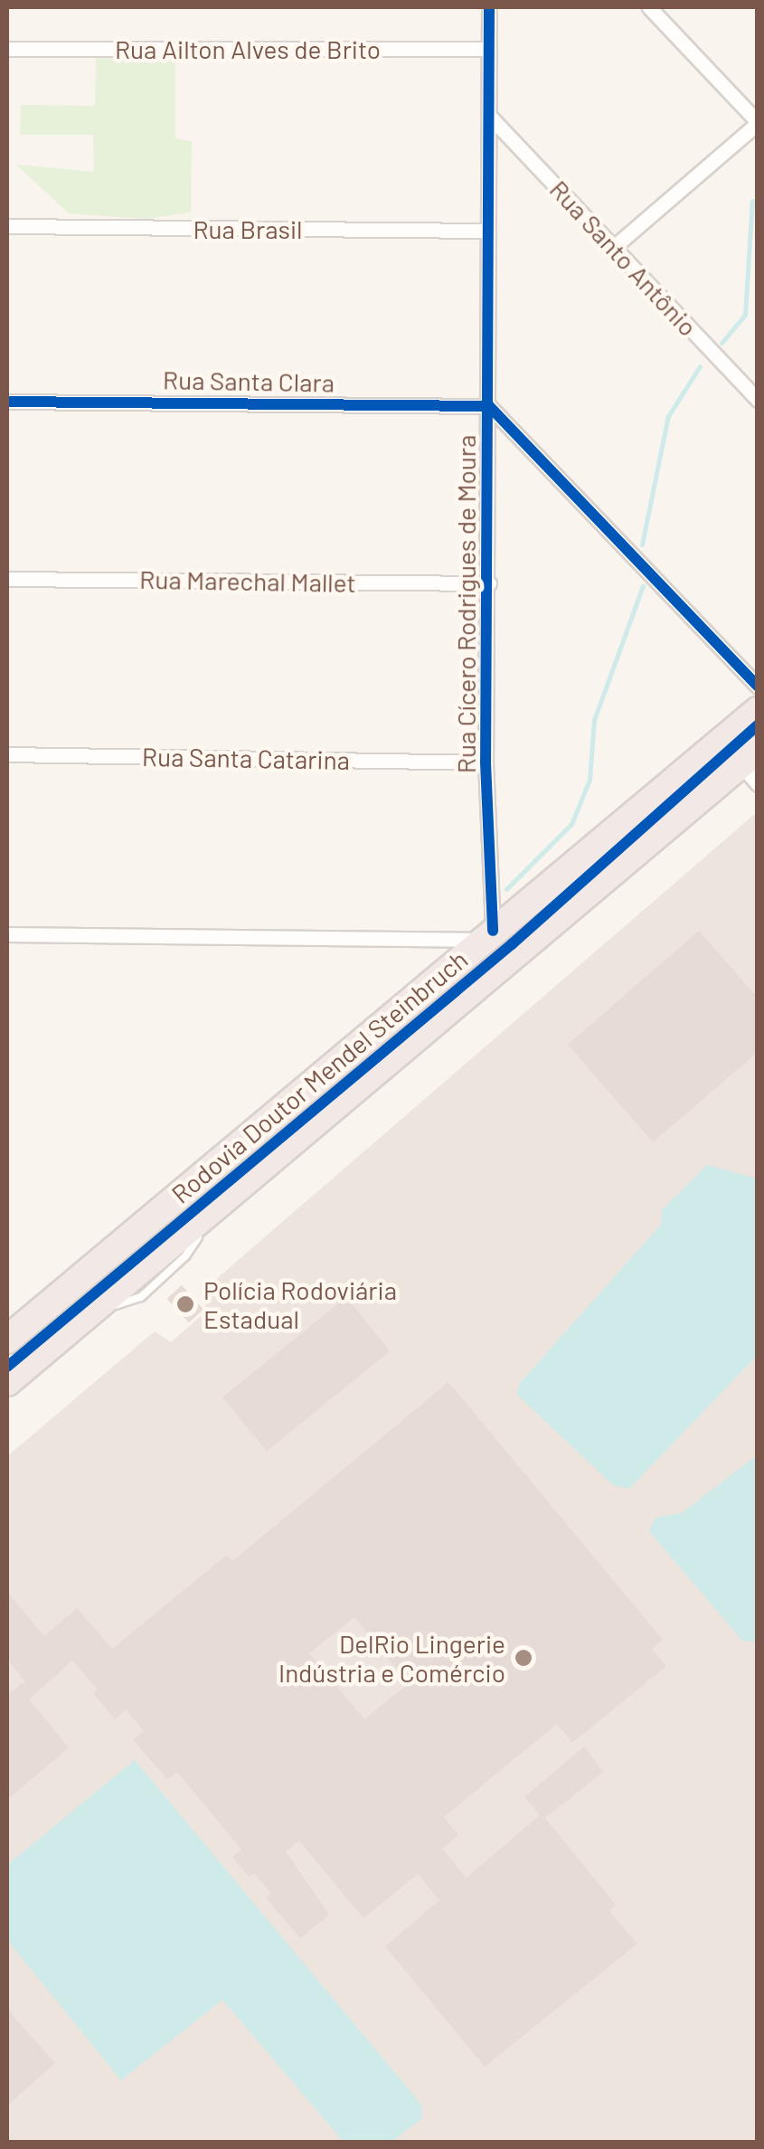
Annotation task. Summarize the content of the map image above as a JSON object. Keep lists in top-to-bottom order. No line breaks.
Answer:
{"streets":{"highway":["Rodovia Doutor Mendel Steinbruch"],"street":["Rua Ailton Alves de Brito","Rua Brasil","Rua Santo Antônio","Rua Santa Clara","Rua Marechal Mallet","Rua Cícero Rodrigues de Moura","Rua Santa Catarina"]},"crossings":[["Rua Ailton Alves de Brito","Rua Cícero Rodrigues de Moura"],["Rua Brasil","Rua Cícero Rodrigues de Moura"],["Rua Santo Antônio","Rua Cícero Rodrigues de Moura"],["Rua Santa Clara","Rua Cícero Rodrigues de Moura"],["Rua Marechal Mallet","Rua Cícero Rodrigues de Moura"],["Rua Cícero Rodrigues de Moura","Rua Santa Catarina"],["Rua Cícero Rodrigues de Moura","Rodovia Doutor Mendel Steinbruch"]],"places":["Polícia Rodoviária Estadual","DelRio Lingerie Indústria e Comércio"]}
